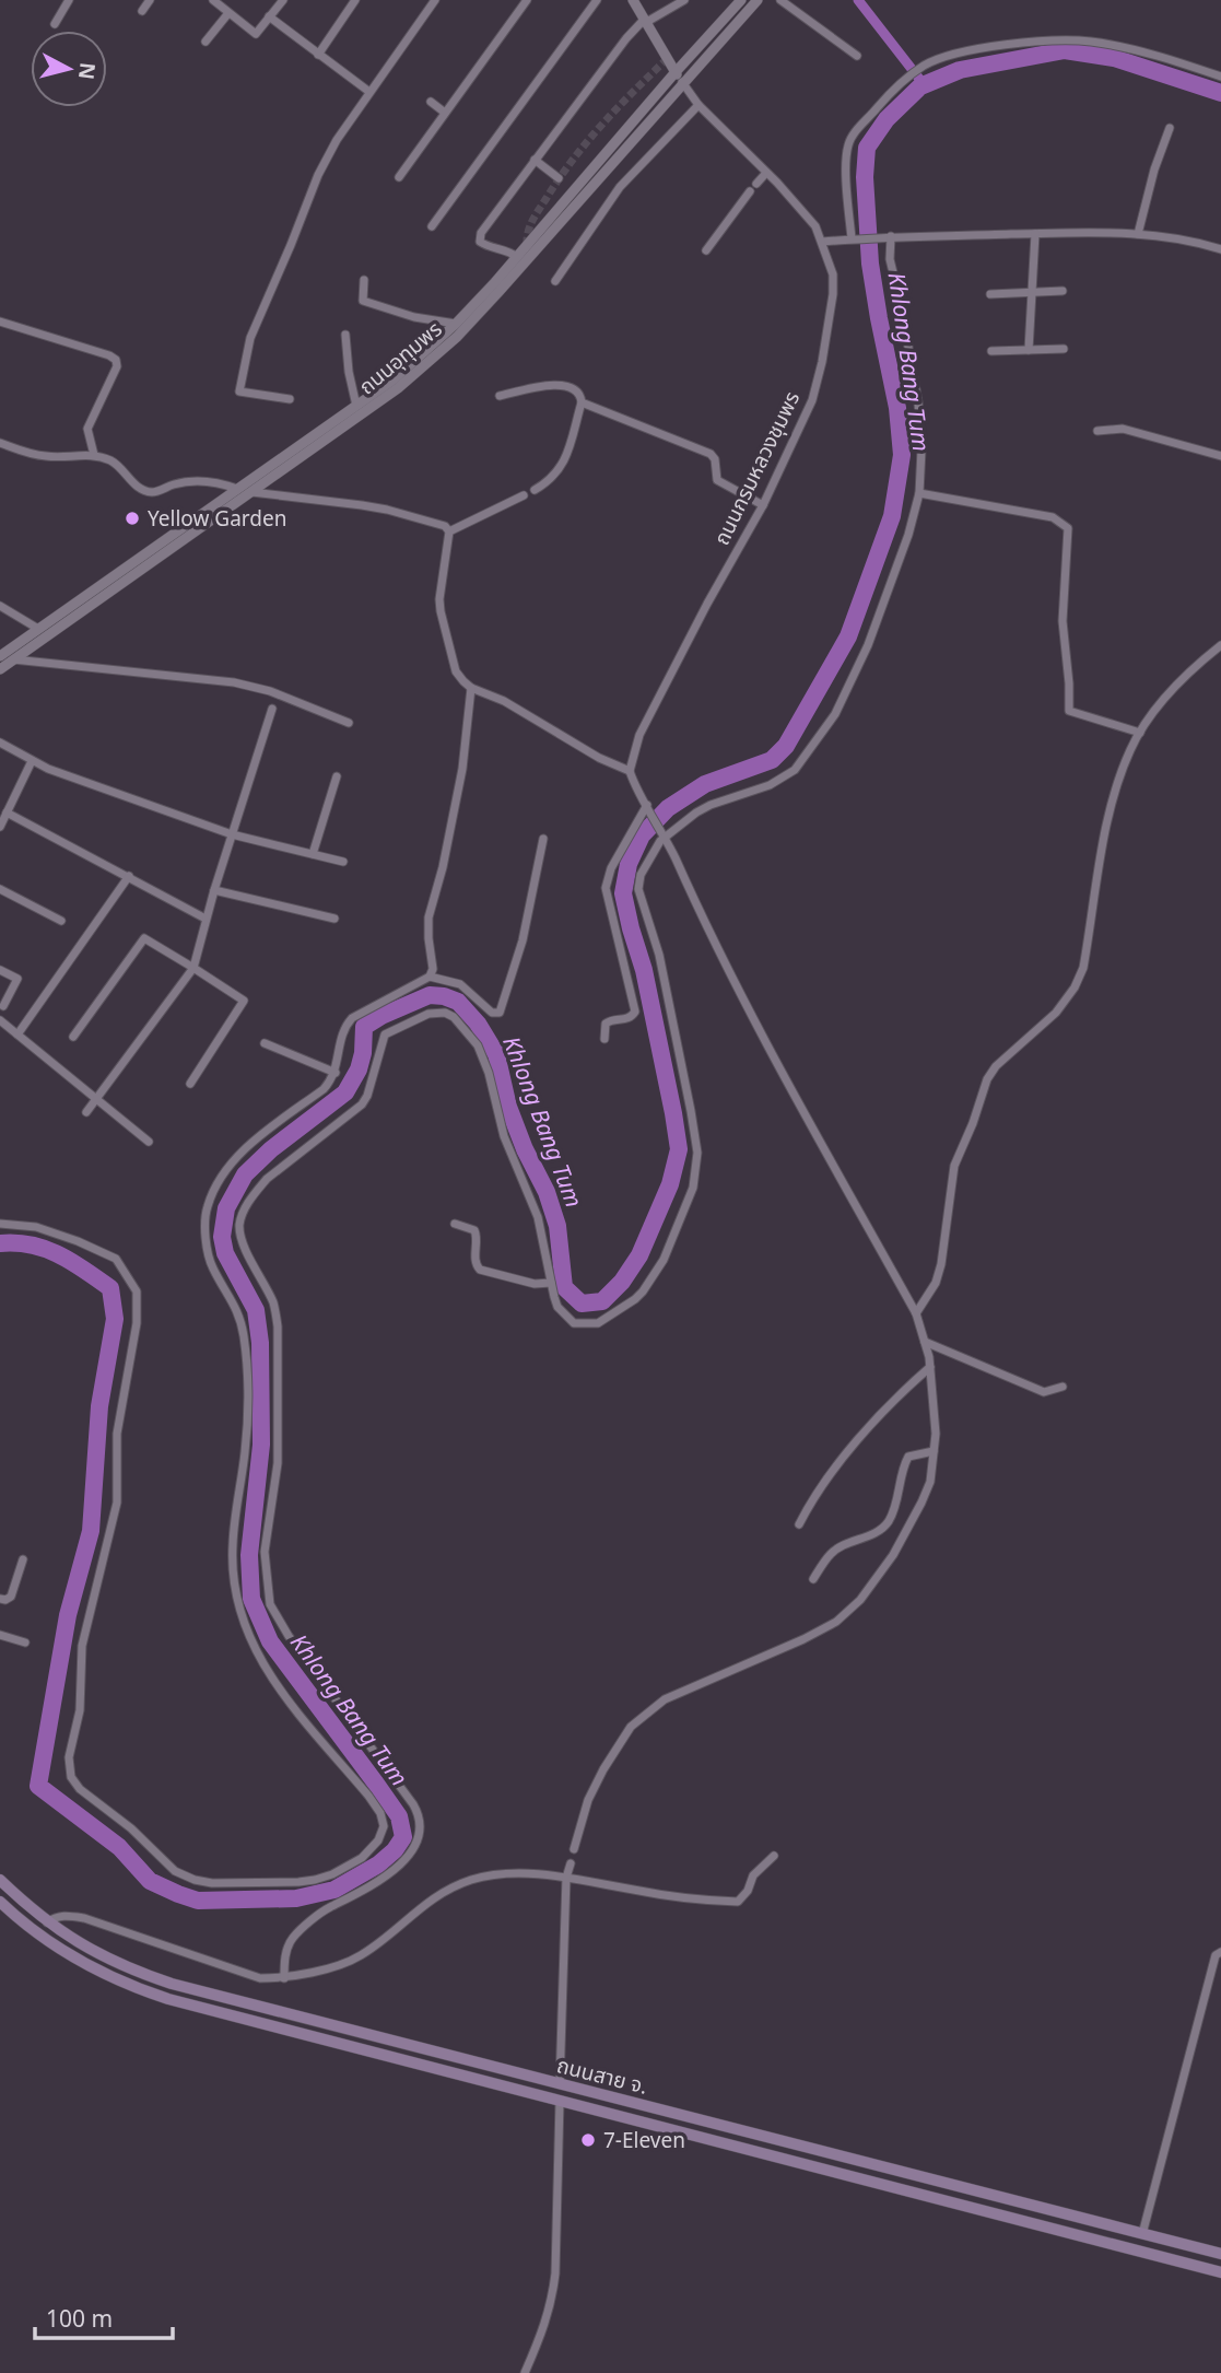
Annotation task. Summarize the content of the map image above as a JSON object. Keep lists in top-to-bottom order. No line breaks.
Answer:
{"streets":{"main road":["ถนนสาย จ."],"street":["ถนนอุทุมพร","ถนนกรมหลวงชุมพร"]},"crossings":[["ถนนอุทุมพร","ถนนกรมหลวงชุมพร"]],"water":["Khlong Bang Tum"],"places":["Yellow Garden","7-Eleven"],"scale_bar":"100 m","north":"right"}
